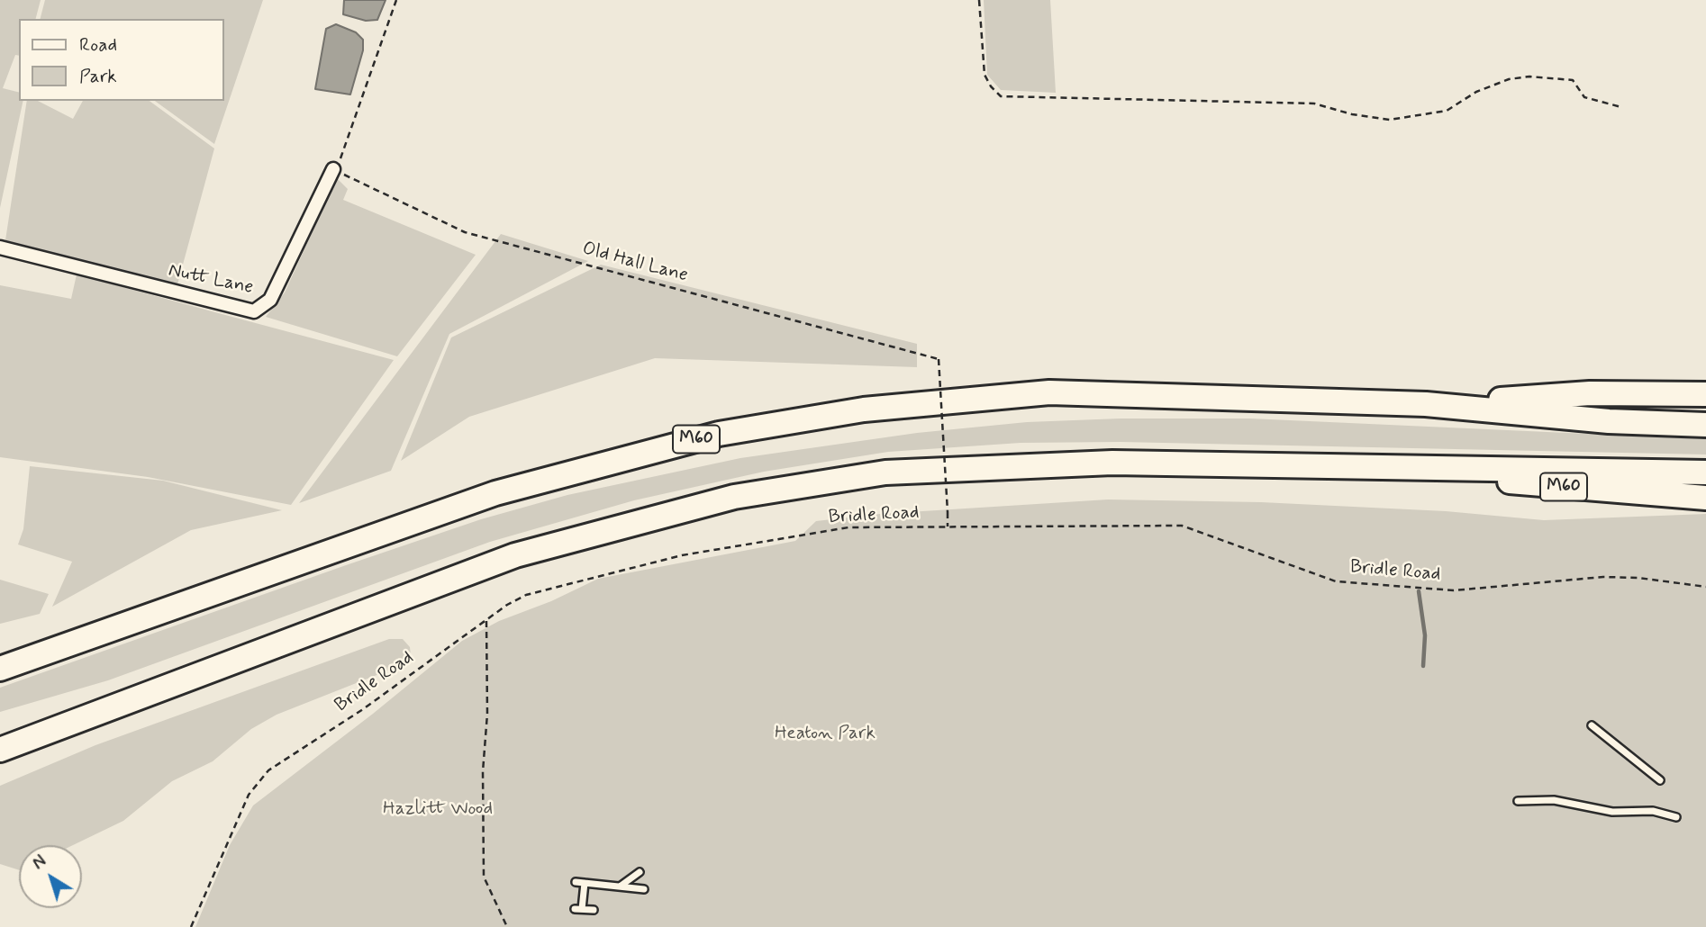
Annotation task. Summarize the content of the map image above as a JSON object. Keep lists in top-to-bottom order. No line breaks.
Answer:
{"streets":{"highway":["M60"],"street":["Nutt Lane"],"path":["Old Hall Lane","Bridle Road"]},"crossings":[["Old Hall Lane","Nutt Lane"],["Old Hall Lane","Bridle Road"]],"parks":["Heaton Park","Hazlitt Wood"],"legend":["Road","Park"],"north":"top left"}
